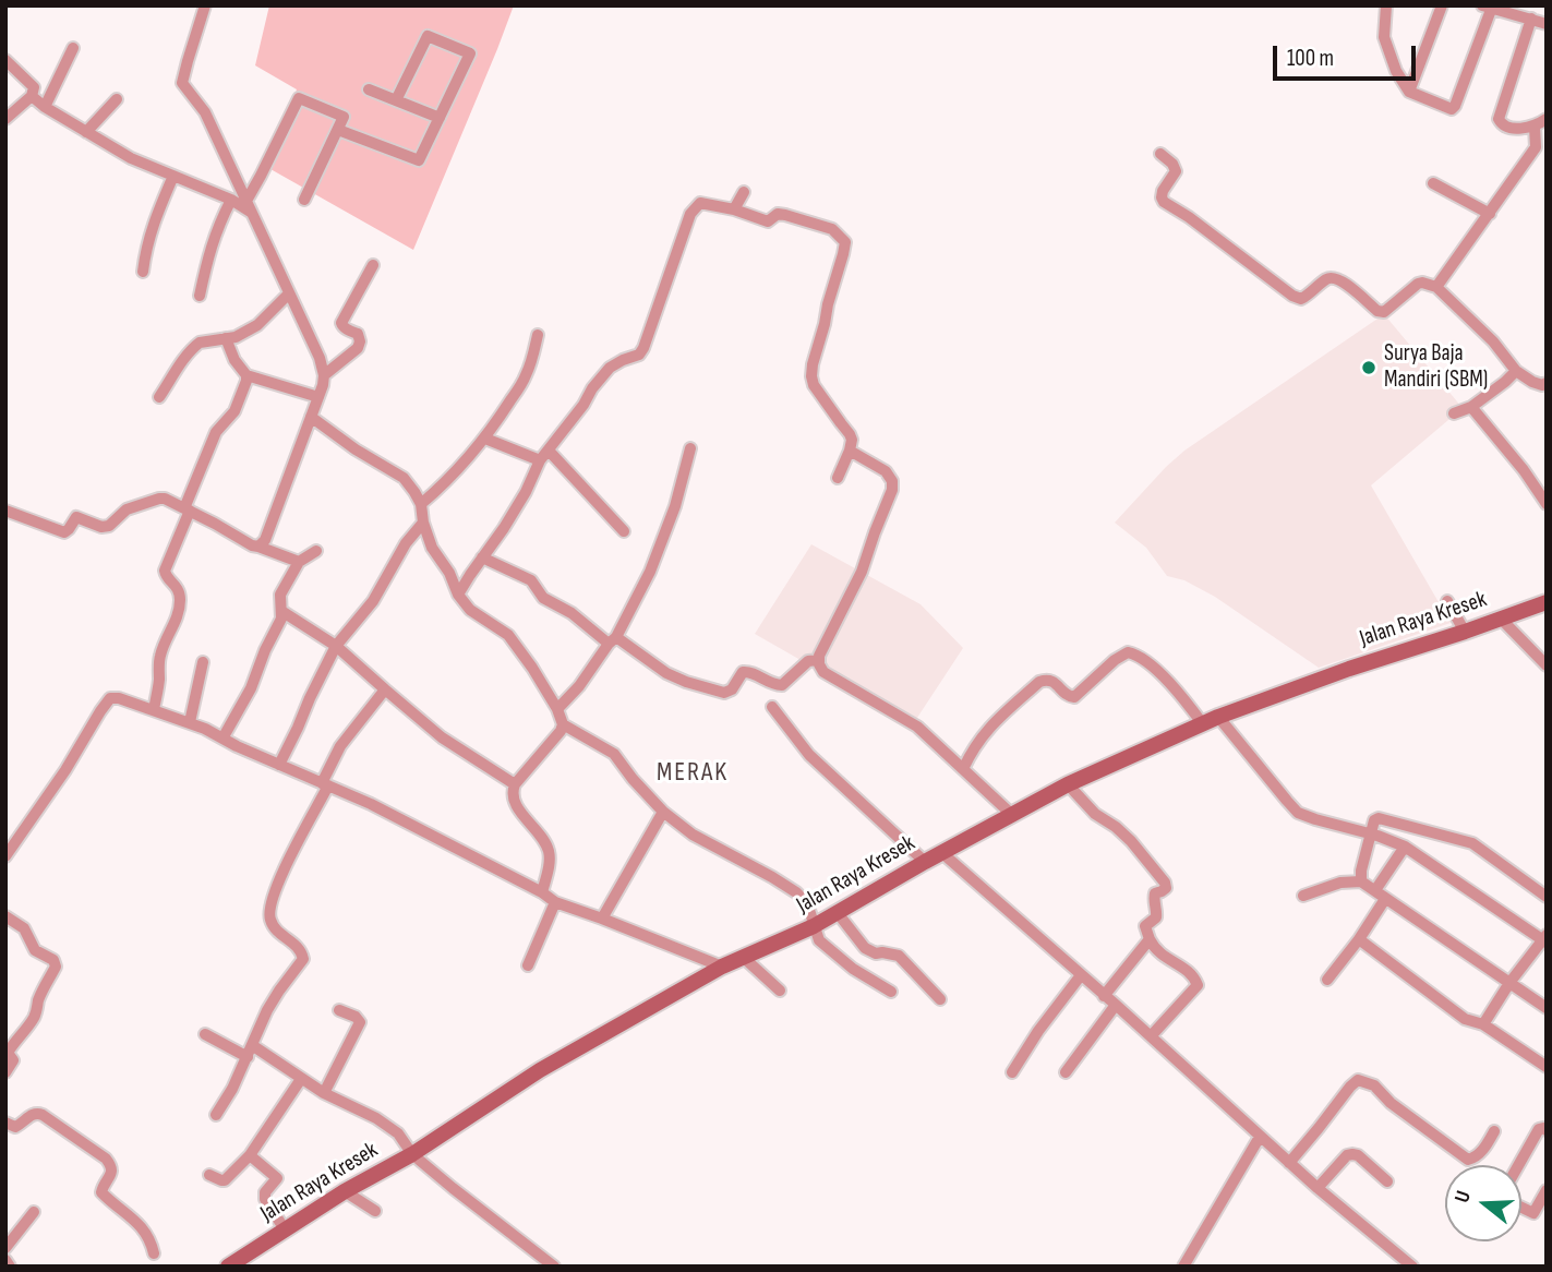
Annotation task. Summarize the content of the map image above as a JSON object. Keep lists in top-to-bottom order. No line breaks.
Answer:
{"streets":{"main road":["Jalan Raya Kresek"]},"districts":["MERAK"],"places":["Surya Baja Mandiri (SBM)"],"scale_bar":"100 m","north":"left"}
